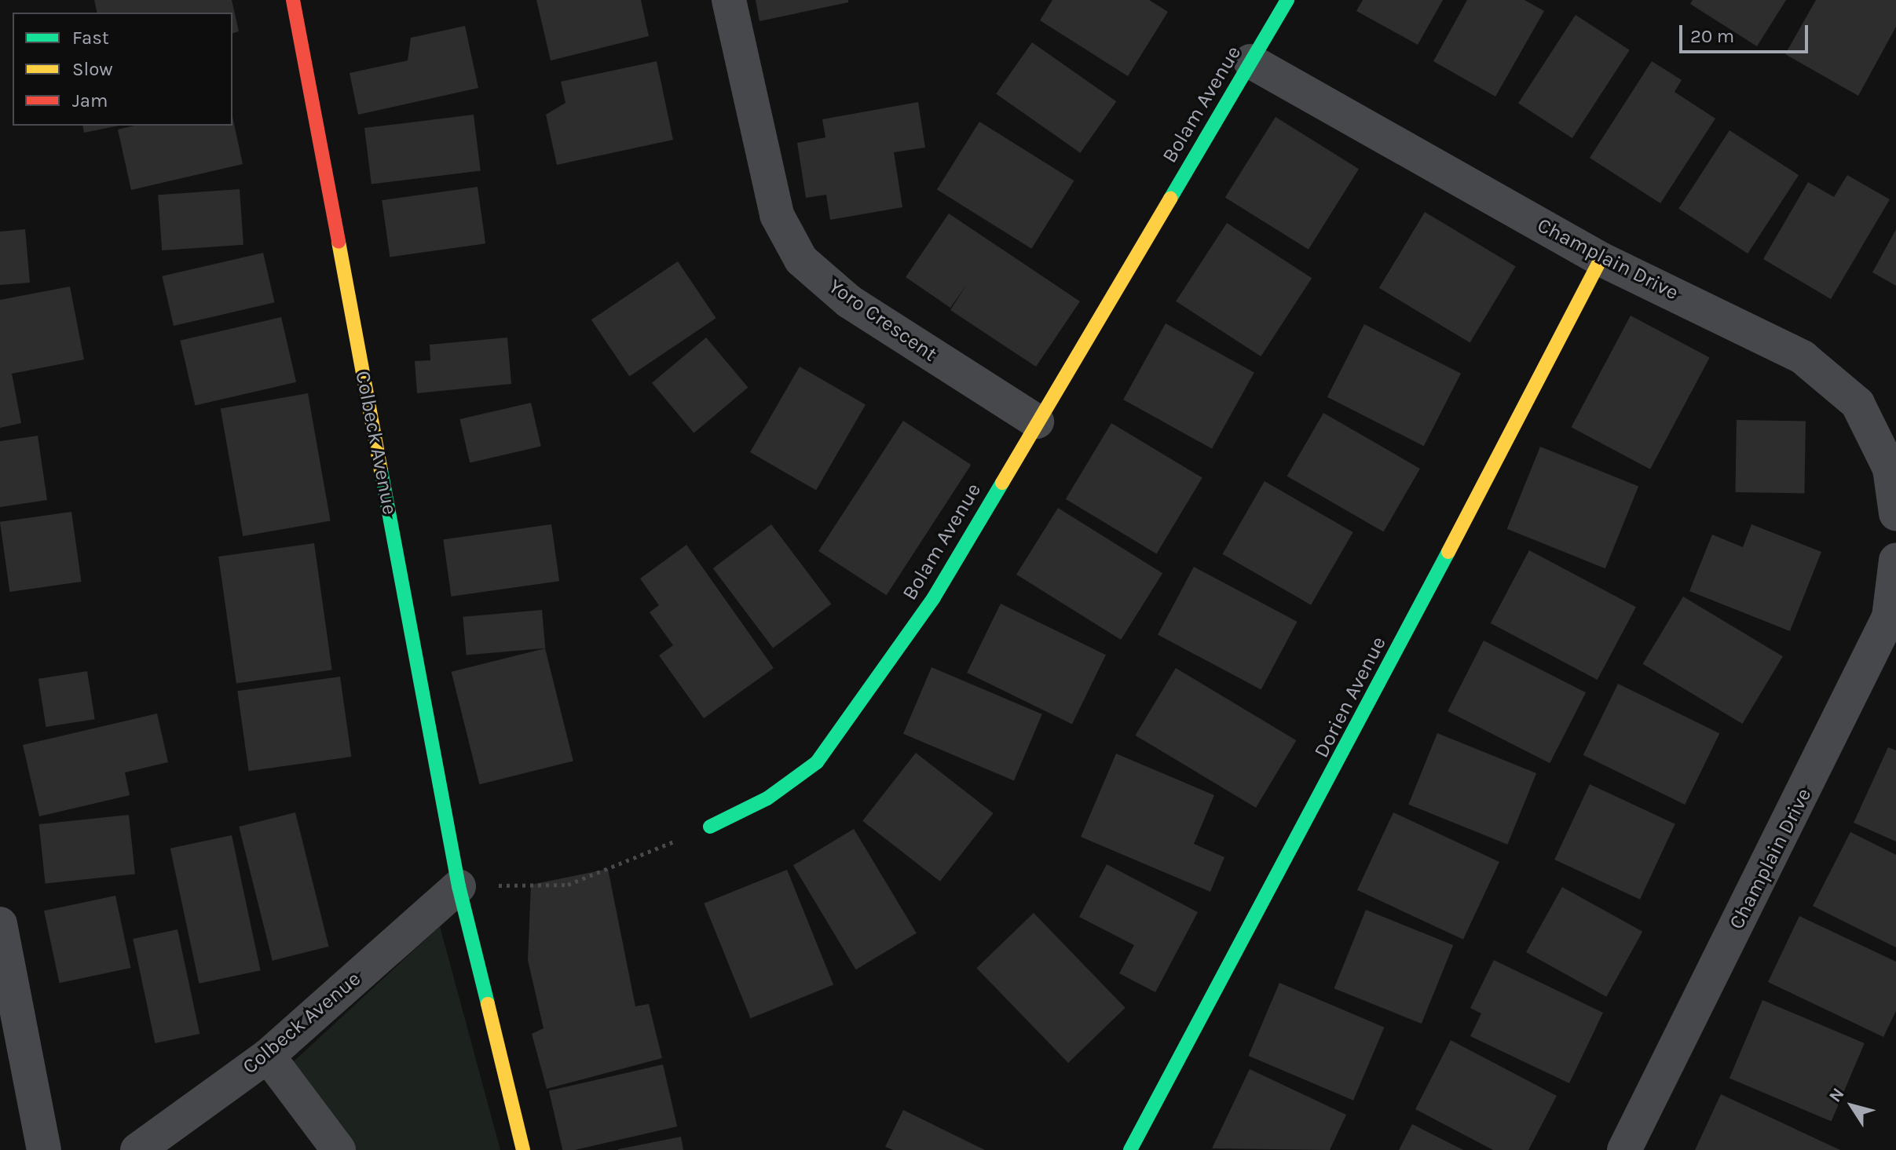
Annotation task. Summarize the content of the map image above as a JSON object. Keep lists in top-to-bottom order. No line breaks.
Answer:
{"streets":{"street":["Bolam Avenue","Champlain Drive","Yoro Crescent","Colbeck Avenue","Dorien Avenue"]},"crossings":[["Bolam Avenue","Champlain Drive"],["Bolam Avenue","Yoro Crescent"],["Champlain Drive","Dorien Avenue"]],"legend":["Fast","Slow","Jam"],"scale_bar":"20 m","north":"top left"}
